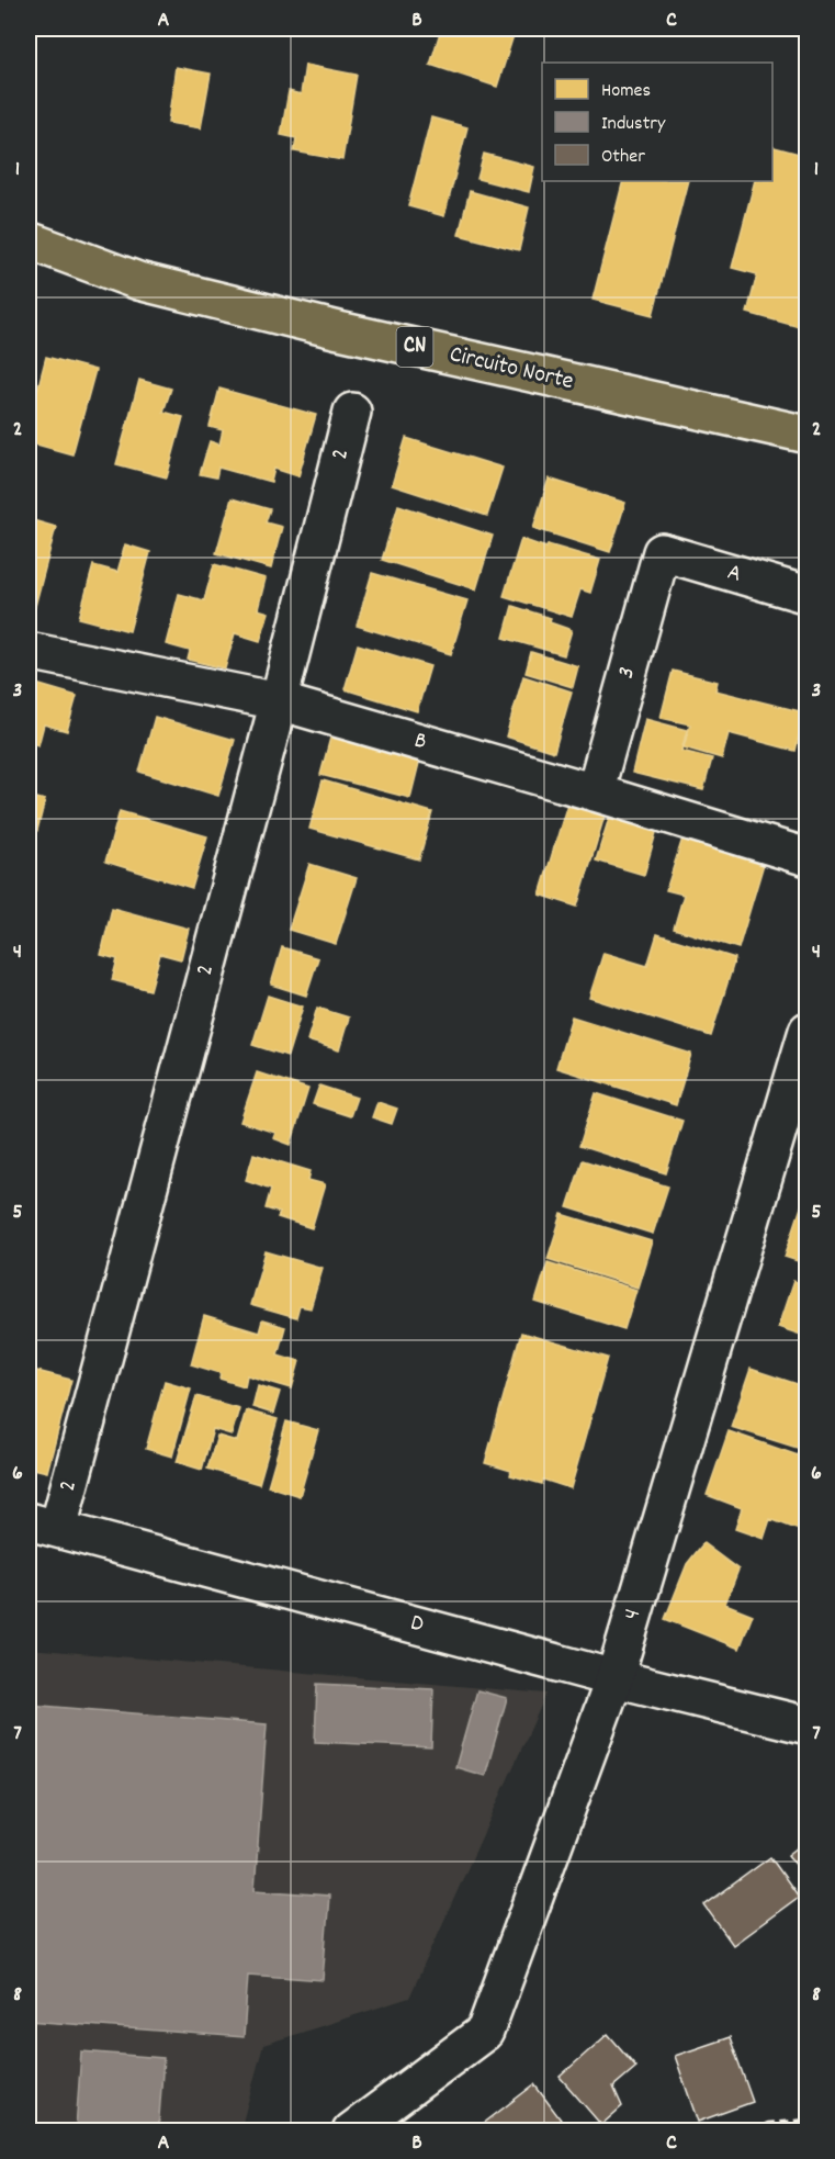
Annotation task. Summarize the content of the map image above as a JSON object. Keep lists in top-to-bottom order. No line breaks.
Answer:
{"streets":{"main road":["CN","Circuito Norte"],"street":["2","A","3","B","4","D"]},"crossings":[["2","B"],["2","D"],["A","3"],["3","B"],["4","D"]],"legend":["Homes","Industry","Other"],"grid":{"columns":["A","B","C"],"rows":["1","2","3","4","5","6","7","8"]}}
